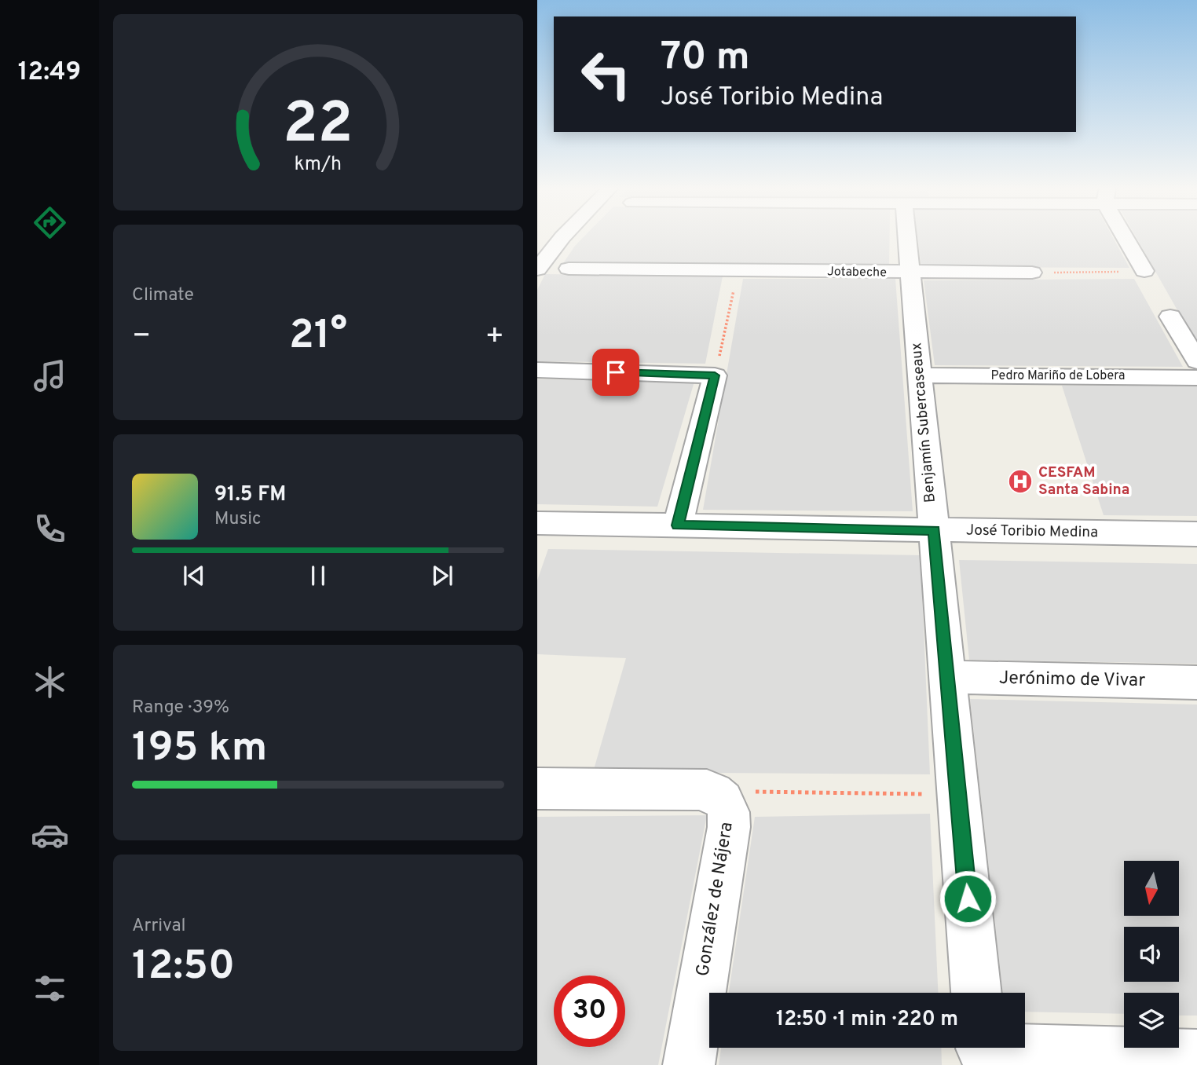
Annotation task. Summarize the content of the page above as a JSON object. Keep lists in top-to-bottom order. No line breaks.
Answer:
{"streets":{"street":["Jotabeche","Pedro Mariño de Lobera","Benjamín Subercaseaux","José Toribio Medina","Jerónimo de Vivar","González de Nájera"]},"crossings":[["Jotabeche","Benjamín Subercaseaux"],["Pedro Mariño de Lobera","Benjamín Subercaseaux"],["Benjamín Subercaseaux","José Toribio Medina"],["Benjamín Subercaseaux","Jerónimo de Vivar"]],"places":{"hospital":["CESFAM Santa Sabina"]},"north":"bottom","page":{"tabs":"12:49","turn":["70 m","José Toribio Medina"],"tile":["Climate",["Range · 39%","195 km"],["Arrival","12:50"]],"heat":["−","21°","+"],"song":["91.5 FM","Music"],"limit":"30","trip":"12:50 · 1 min · 220 m","gauge":["22","km/h"]}}
